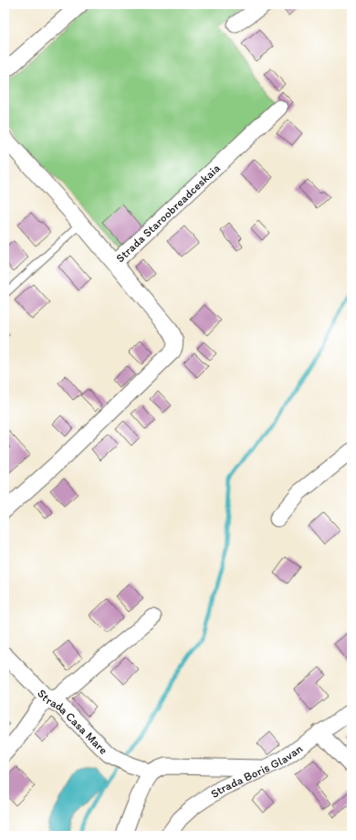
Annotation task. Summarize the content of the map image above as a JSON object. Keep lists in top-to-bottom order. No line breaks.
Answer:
{"streets":{"street":["Strada Staroobreadceskaia","Strada Casa Mare","Strada Boris Glavan"]}}
